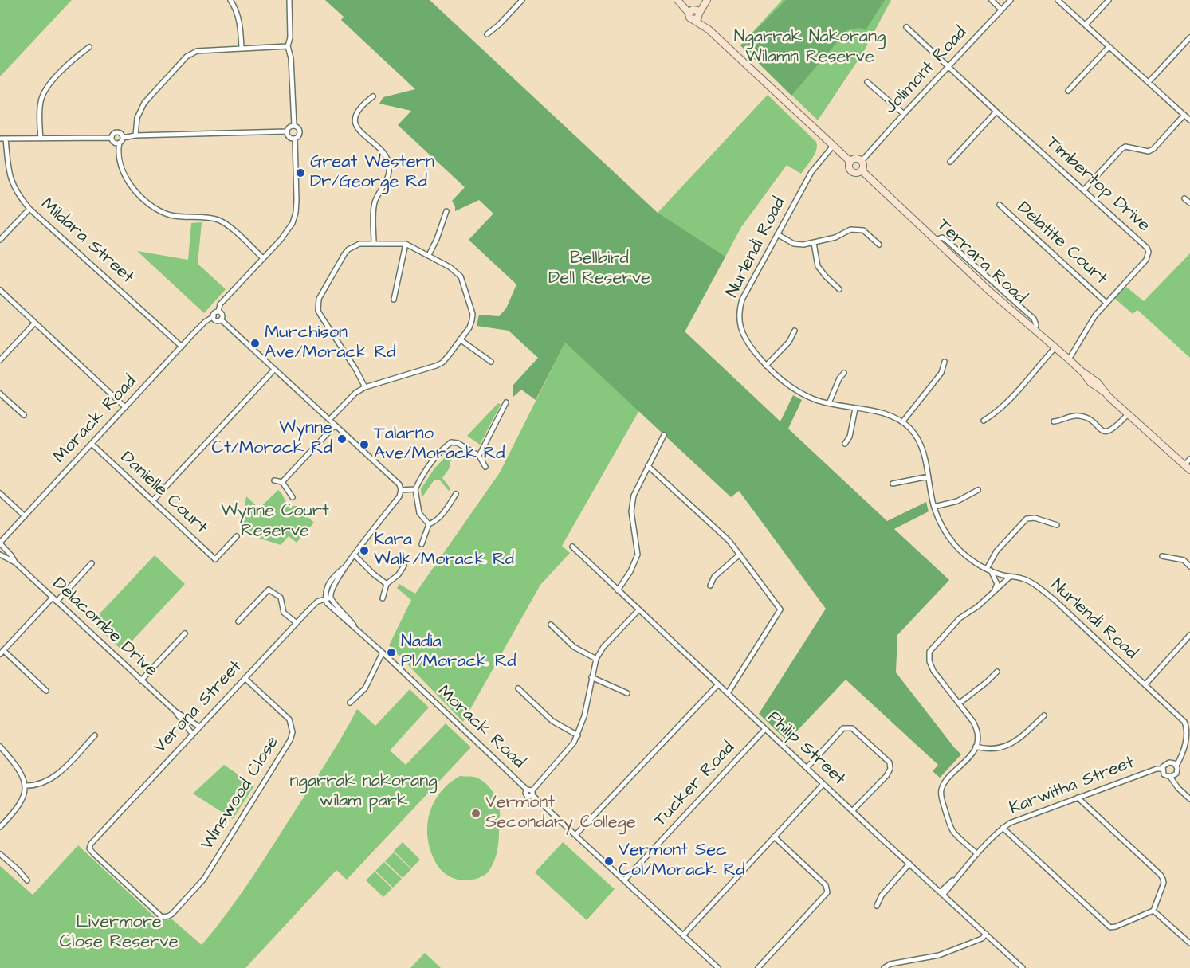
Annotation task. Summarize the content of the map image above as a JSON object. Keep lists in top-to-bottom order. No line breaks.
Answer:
{"streets":{"main road":["Terrara Road"],"street":["Jolimont Road","Timbertop Drive","Mildara Street","Delatite Court","Nurlendi Road","Morack Road","Danielle Court","Delacombe Drive","Verona Street","Philip Street","Tucker Road","Karwitha Street","Winswood Close"]},"crossings":[["Jolimont Road","Timbertop Drive"],["Jolimont Road","Terrara Road"],["Timbertop Drive","Delatite Court"],["Timbertop Drive","Terrara Road"],["Mildara Street","Morack Road"],["Nurlendi Road","Karwitha Street"],["Morack Road","Danielle Court"],["Morack Road","Delacombe Drive"],["Morack Road","Verona Street"],["Delacombe Drive","Verona Street"],["Verona Street","Winswood Close"],["Philip Street","Tucker Road"],["Philip Street","Karwitha Street"]],"parks":["Ngarrak Nakorang Wilamn Reserve","Bellbird Dell Reserve","Wynne Court Reserve","ngarrak nakorang wilam park","Livermore Close Reserve"],"places":["Great Western Dr/George Rd","Murchison Ave/Morack Rd","Wynne Ct/Morack Rd","Talarno Ave/Morack Rd","Kara Walk/Morack Rd","Nadia Pl/Morack Rd","Vermont Secondary College","Vermont Sec Col/Morack Rd"]}
